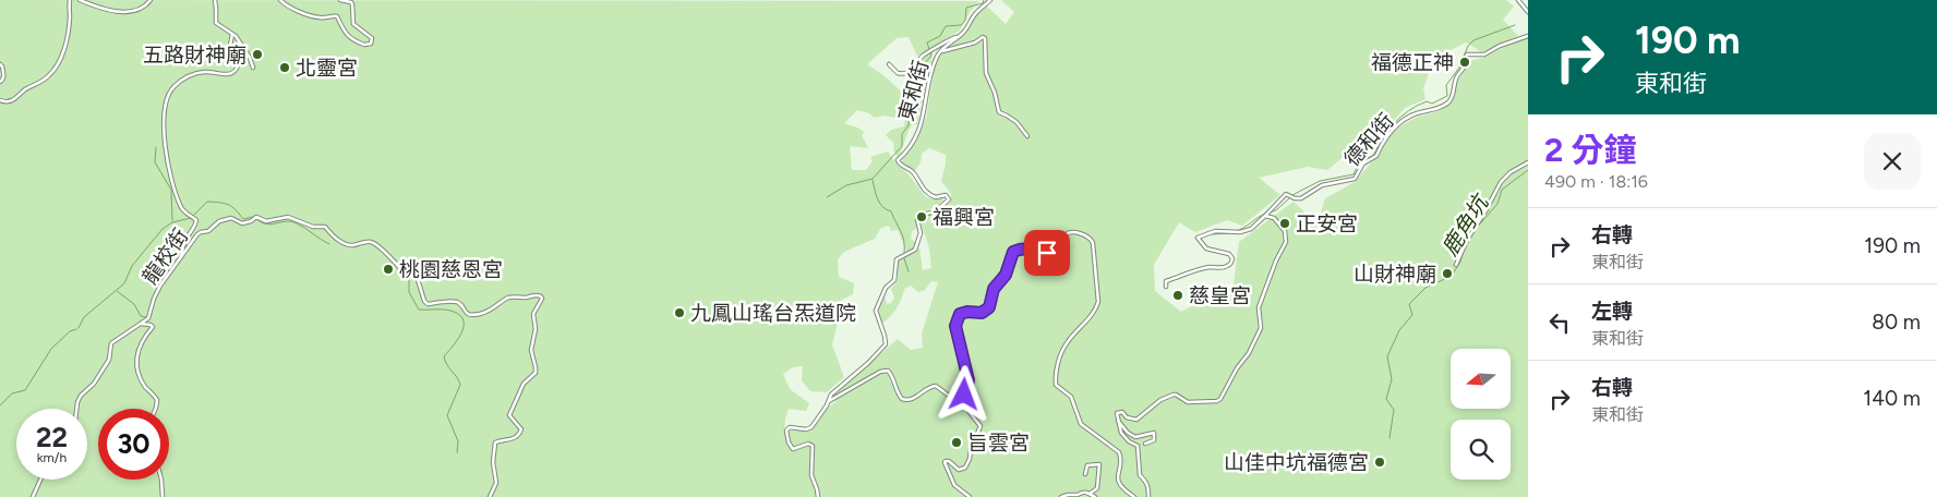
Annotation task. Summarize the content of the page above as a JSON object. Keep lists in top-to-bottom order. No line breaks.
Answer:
{"streets":{"street":["東和街","德和街","龍校街"]},"water":["鹿角坑"],"places":["五路財神廟","福德正神","北靈宮","福興宮","正安宮","桃園慈恩宮","山財神廟","慈皇宮","九鳳山瑤台炁道院","旨雲宮","山佳中坑福德宮"],"north":"left","page":{"turn":["190 m","東和街"],"heading":["2 分鐘","490 m · 18:16"],"list":[{"name":"右轉","note":"東和街","value":"190 m"},{"name":"左轉","note":"東和街","value":"80 m"},{"name":"右轉","note":"東和街","value":"140 m"}],"speed":"22 km/h","limit":"30"}}
